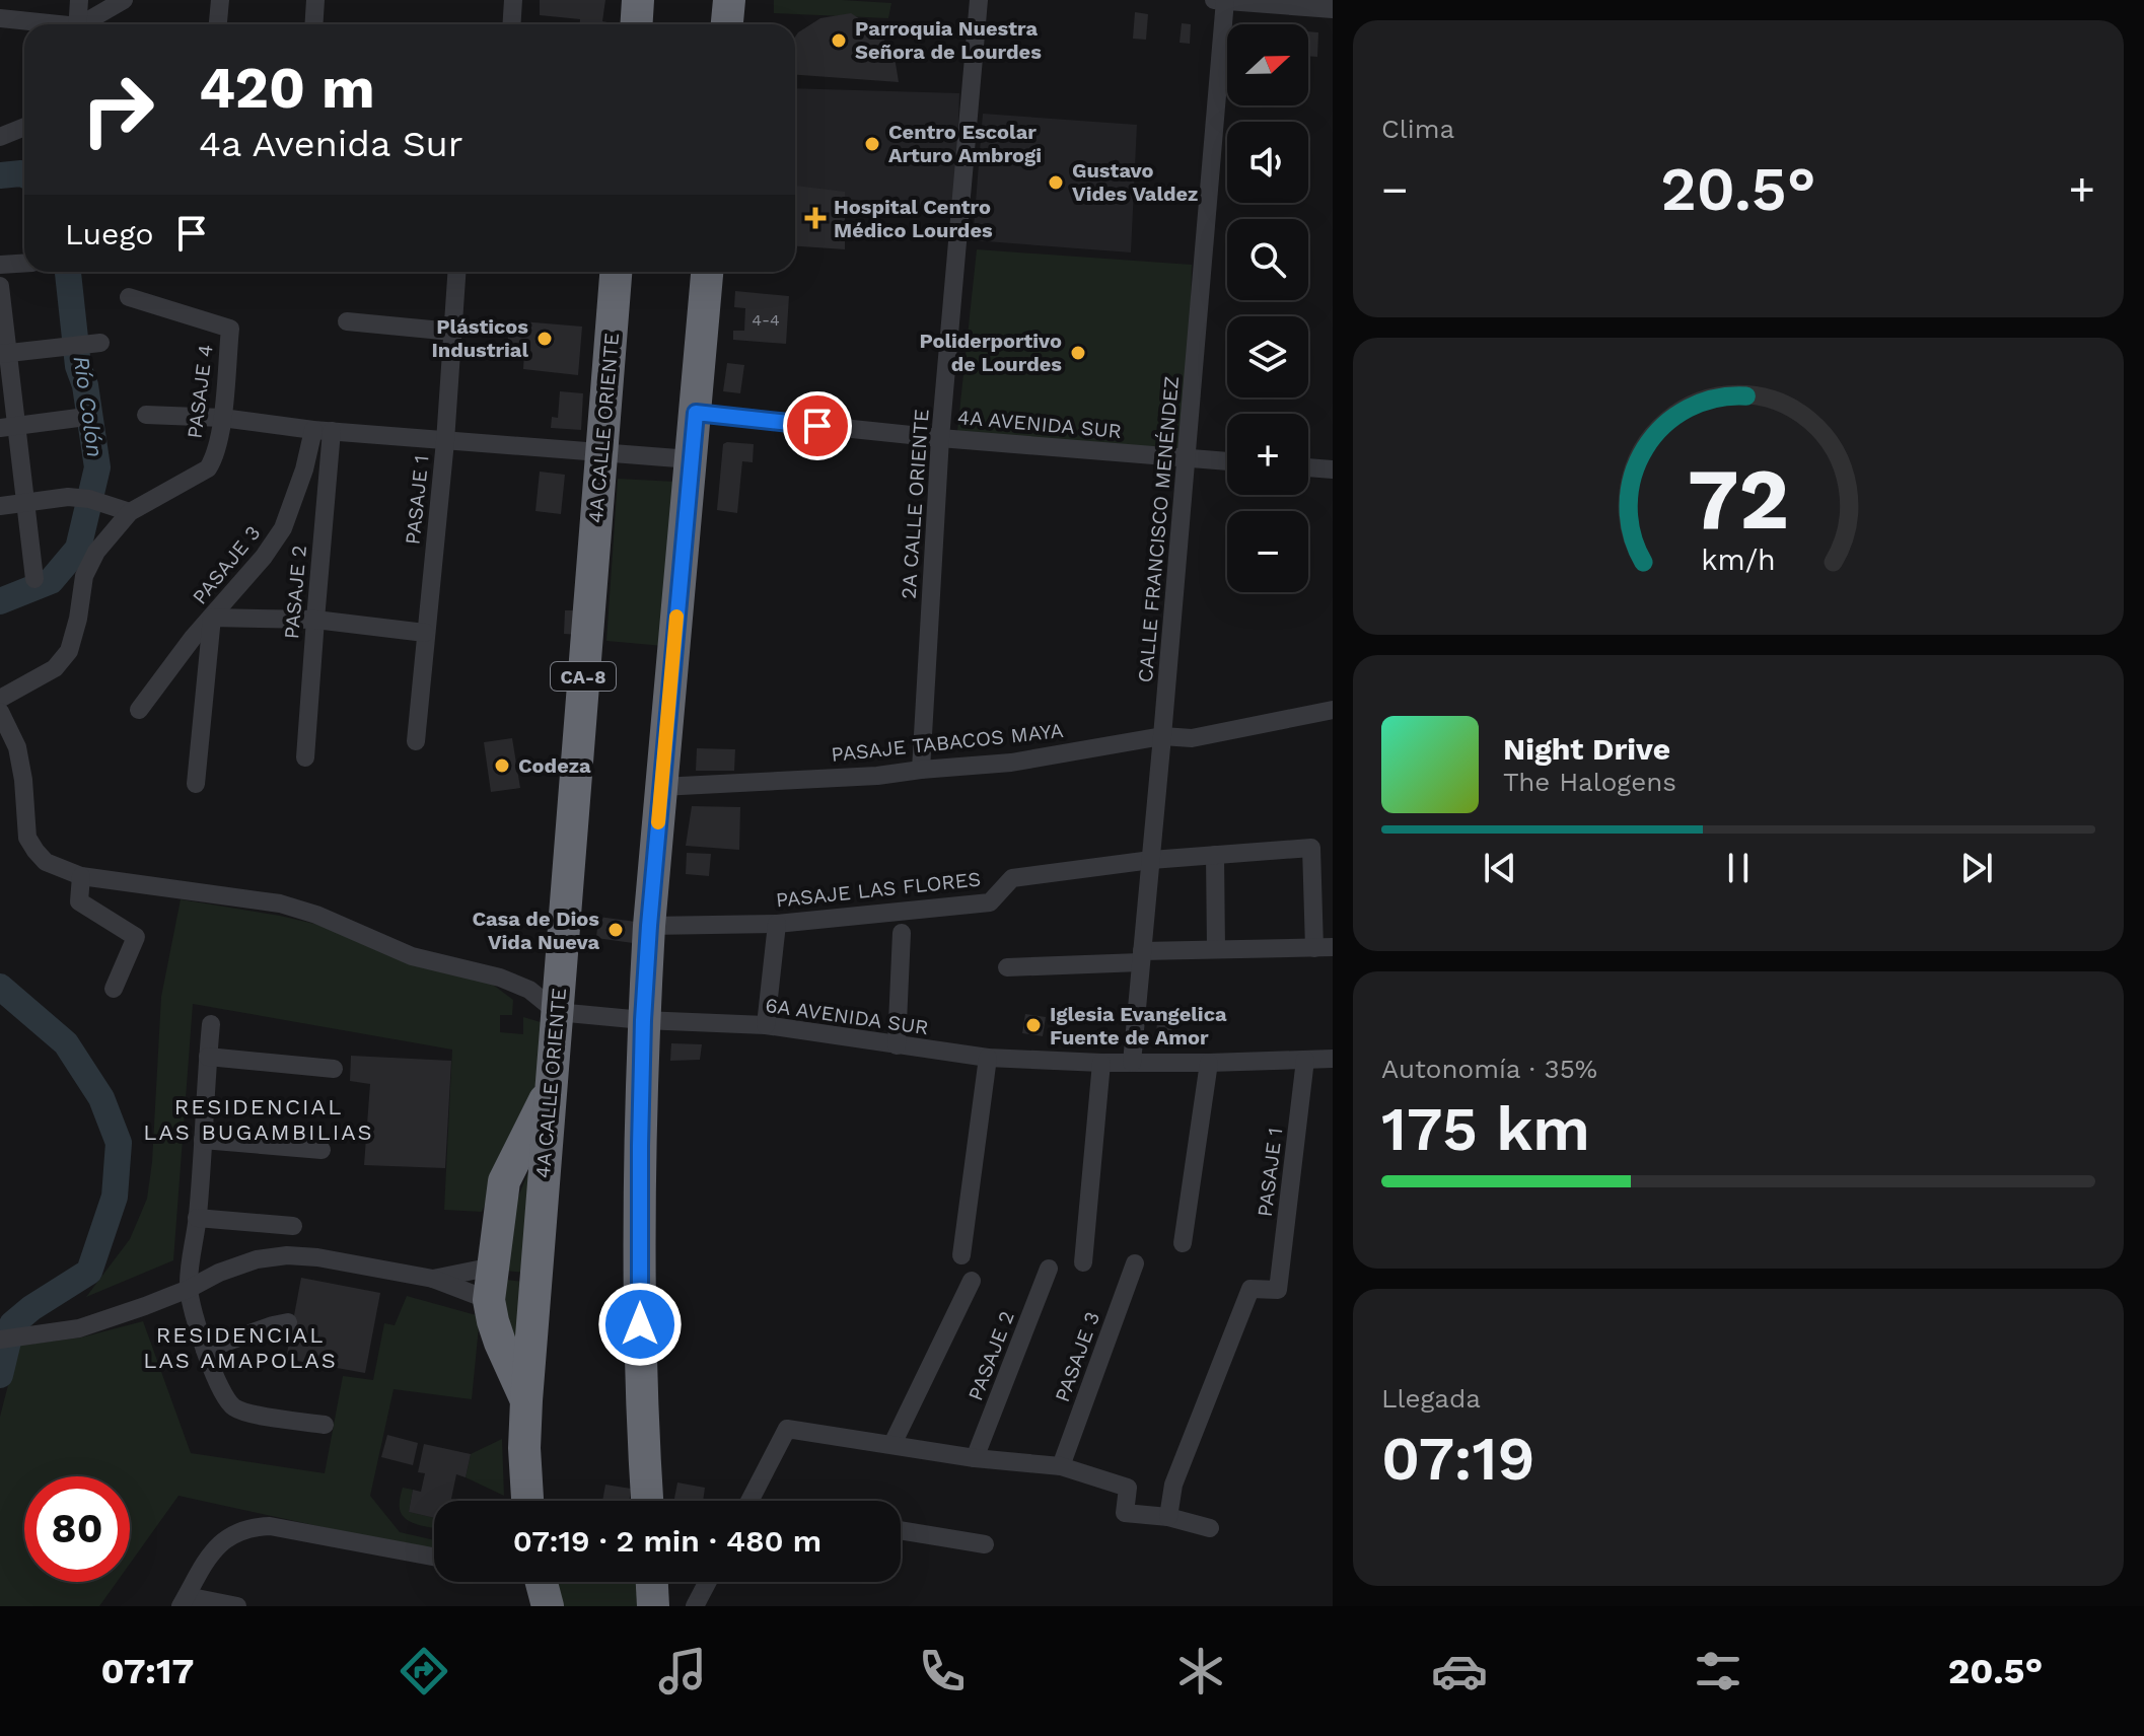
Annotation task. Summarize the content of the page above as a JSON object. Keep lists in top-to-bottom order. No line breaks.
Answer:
{"streets":{"highway":["4A CALLE ORIENTE","CA-8"],"street":["PASAJE 4","4A AVENIDA SUR","PASAJE 1","2A CALLE ORIENTE","CALLE FRANCISCO MENÉNDEZ","PASAJE 3","PASAJE 2","PASAJE TABACOS MAYA","PASAJE LAS FLORES","6A AVENIDA SUR"]},"crossings":[["4A AVENIDA SUR","2A CALLE ORIENTE"],["4A AVENIDA SUR","CALLE FRANCISCO MENÉNDEZ"],["4A CALLE ORIENTE","6A AVENIDA SUR"],["PASAJE 1","6A AVENIDA SUR"],["2A CALLE ORIENTE","PASAJE TABACOS MAYA"],["CALLE FRANCISCO MENÉNDEZ","PASAJE TABACOS MAYA"],["CALLE FRANCISCO MENÉNDEZ","PASAJE LAS FLORES"],["CALLE FRANCISCO MENÉNDEZ","6A AVENIDA SUR"],["PASAJE 3","PASAJE 2"]],"districts":["RESIDENCIAL LAS BUGAMBILIAS","RESIDENCIAL LAS AMAPOLAS"],"water":["Río Colón"],"places":{"other":["Parroquia Nuestra Señora de Lourdes","Centro Escolar Arturo Ambrogi","Gustavo Vides Valdez","Plásticos Industrial","Poliderportivo de Lourdes","Codeza","Casa de Dios Vida Nueva","Iglesia Evangelica Fuente de Amor"],"health":["Hospital Centro Médico Lourdes"]},"house_numbers":["4-4"],"north":"right","page":{"tile":["Clima",["Autonomía · 35%","175 km"],["Llegada","07:19"]],"map_buttons":["+","−"],"turn":["420 m","4a Avenida Sur"],"heat":["−","20.5°","+"],"then":"Luego","song":["Night Drive","The Halogens"],"limit":"80","trip":"07:19 · 2 min · 480 m","tabs":["07:17","20.5°"],"gauge":["72","km/h"]}}
